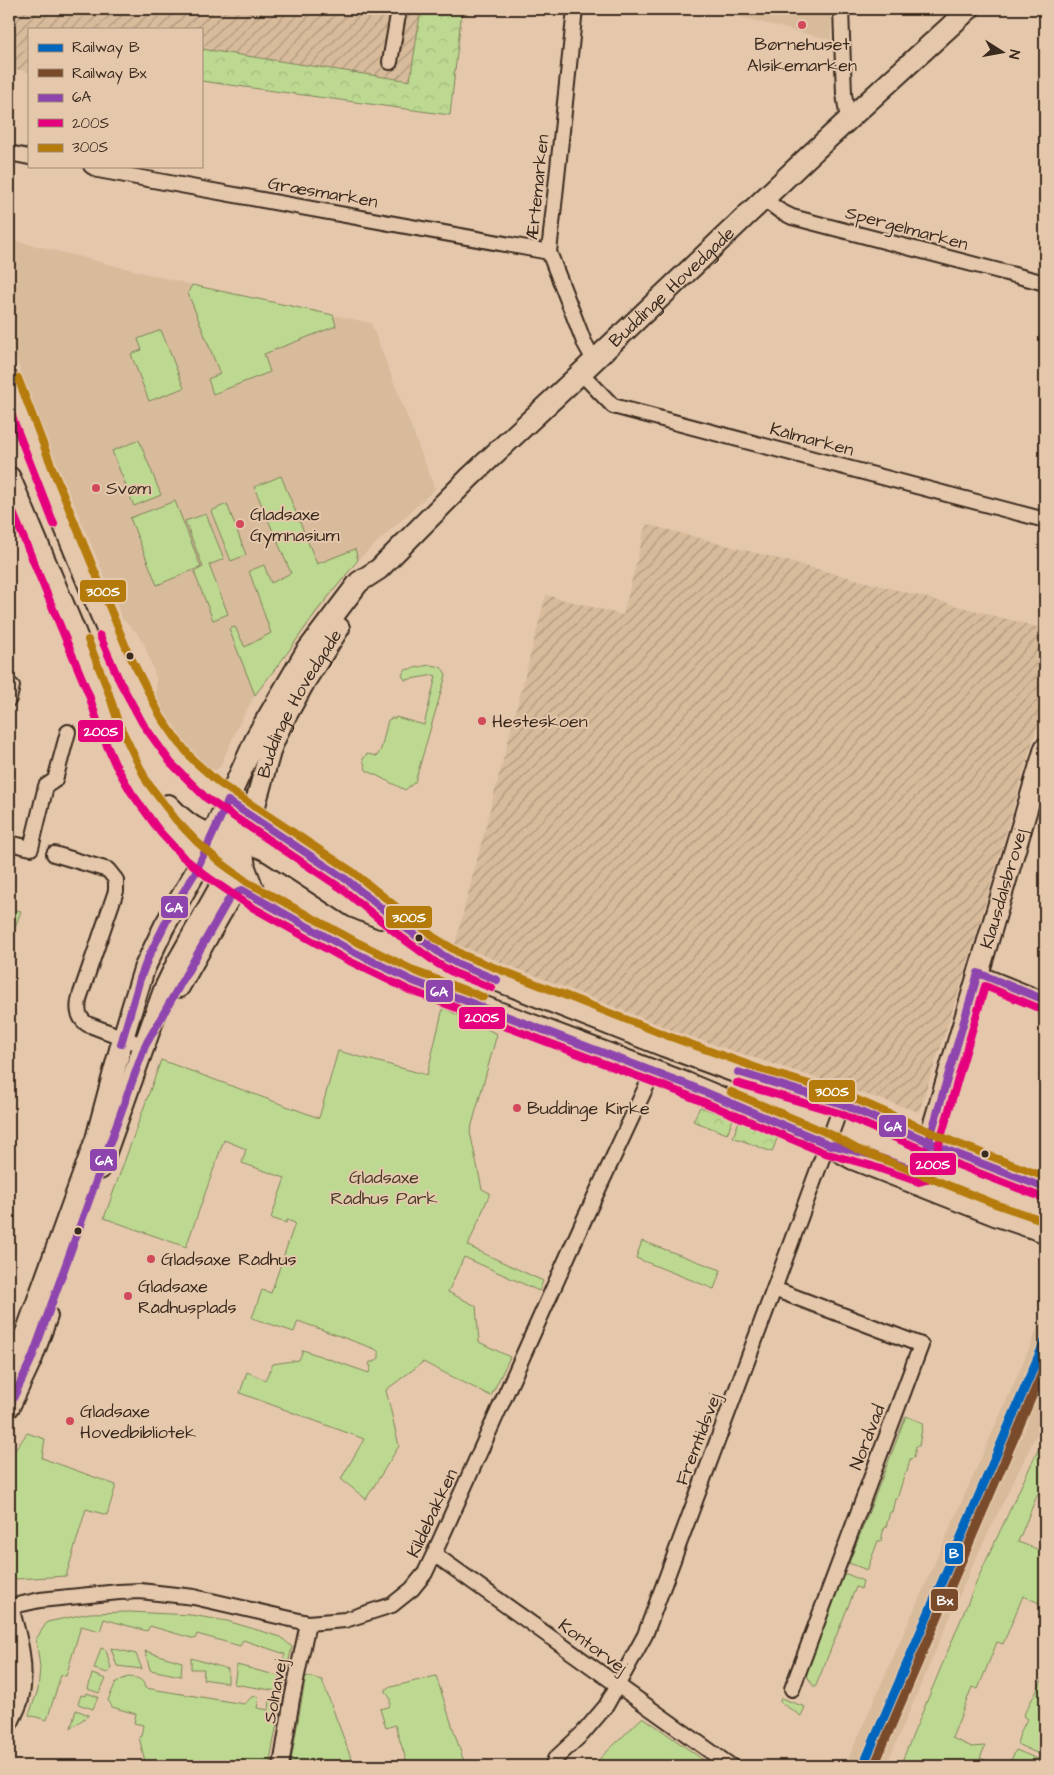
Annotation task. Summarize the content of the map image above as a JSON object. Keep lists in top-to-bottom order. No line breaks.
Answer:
{"streets":{"street":["Ærtemarken","Græsmarken","Spergelmarken","Buddinge Hovedgade","Kålmarken","Klausdalsbrovej","Nordvad","Fremtidsvej","Kildebakken","Kontorvej","Solnavej"]},"crossings":[["Ærtemarken","Græsmarken"],["Ærtemarken","Buddinge Hovedgade"],["Ærtemarken","Kålmarken"],["Spergelmarken","Buddinge Hovedgade"],["Buddinge Hovedgade","Kålmarken"],["Nordvad","Fremtidsvej"],["Fremtidsvej","Kontorvej"],["Kildebakken","Kontorvej"],["Kildebakken","Solnavej"]],"parks":["Gladsaxe Rådhus Park"],"places":["Børnehuset Alsikemarken","Svøm","Gladsaxe Gymnasium","Hesteskoen","Buddinge Kirke","Gladsaxe Rådhus","Gladsaxe Rådhusplads","Gladsaxe Hovedbibliotek"],"lines":["transit line 300S","transit line 200S","transit line 6A","rail line B","rail line Bx"],"legend":["Railway B","Railway Bx","6A","200S","300S"],"north":"right"}
